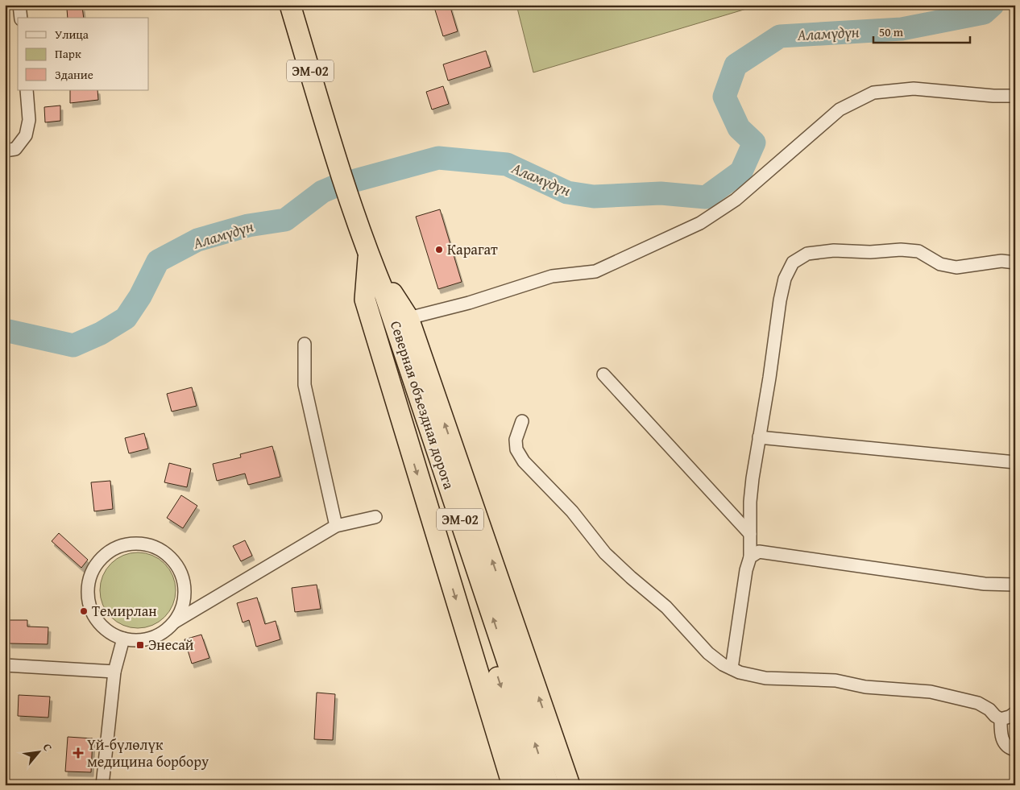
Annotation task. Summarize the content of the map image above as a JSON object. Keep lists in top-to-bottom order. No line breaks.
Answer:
{"streets":{"highway":["ЭМ-02","Северная объездная дорога"]},"water":["Аламүдүн"],"places":{"other":["Карагат","Темирлан"],"transit":["Энесай"],"health":["Үй-бүлөлүк медицина борбору"]},"legend":["Улица","Парк","Здание"],"scale_bar":"50 m","north":"top right"}
